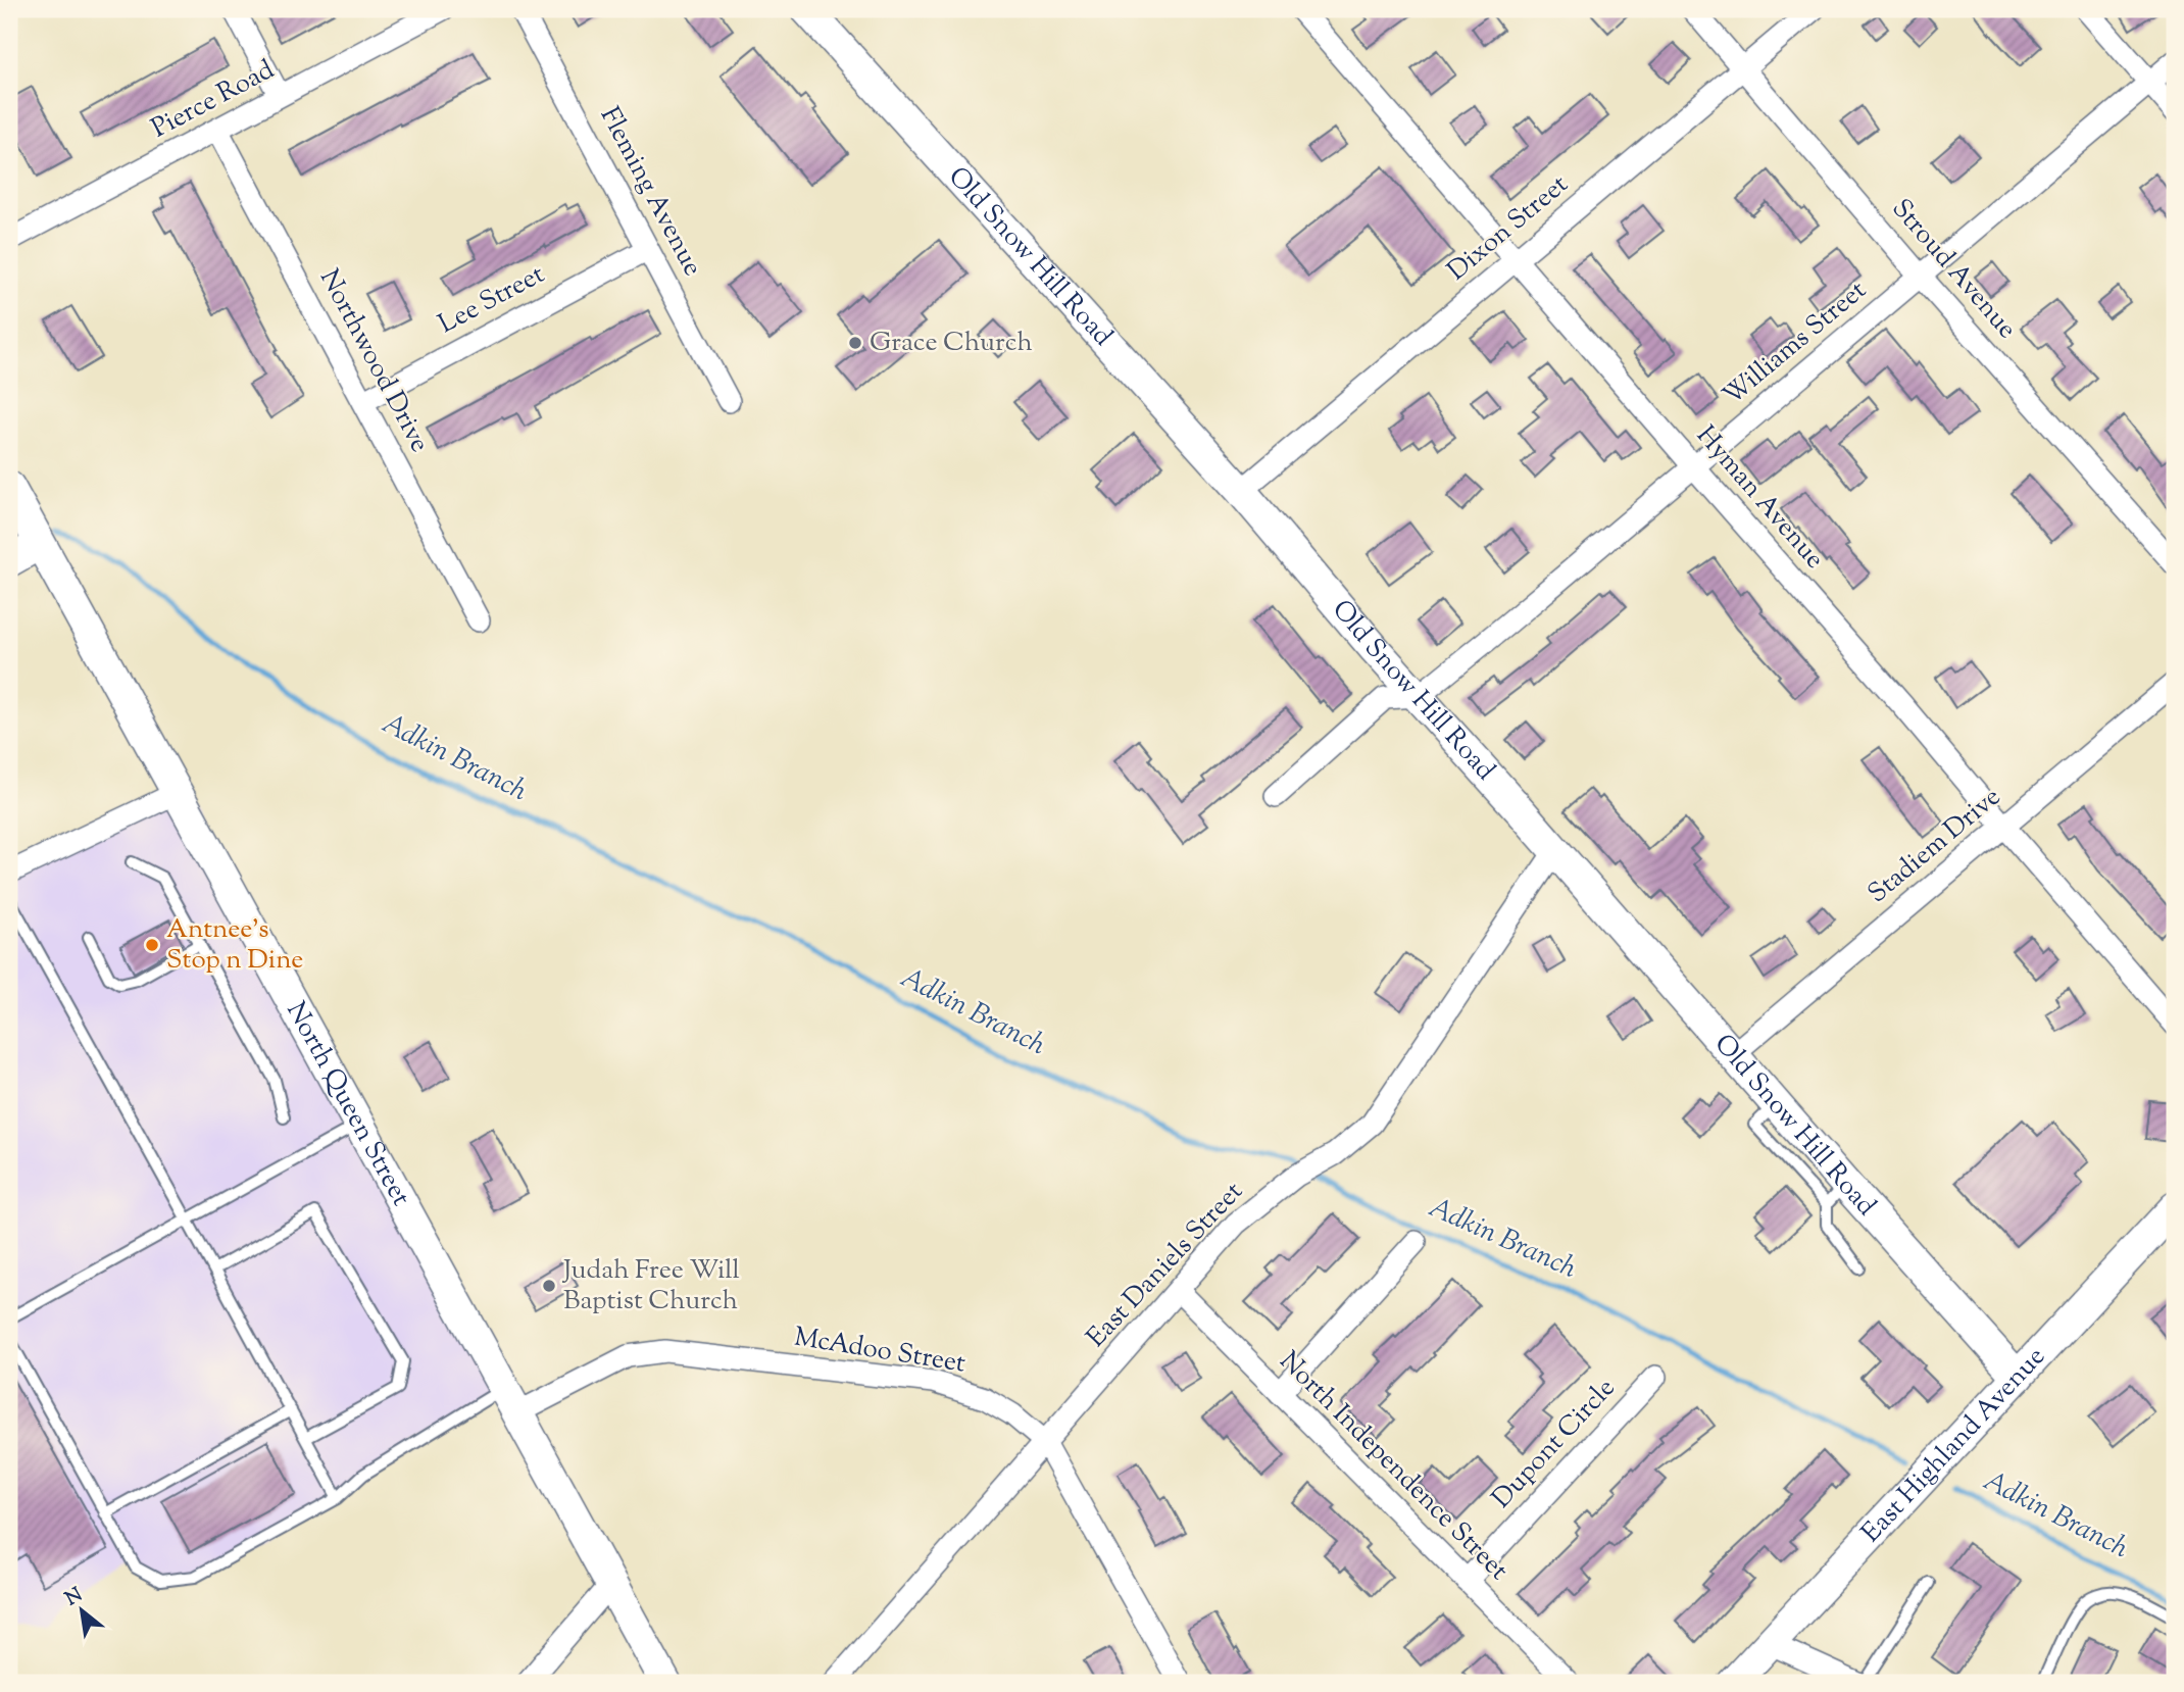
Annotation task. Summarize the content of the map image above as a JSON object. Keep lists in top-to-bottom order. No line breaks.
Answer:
{"streets":{"street":["Pierce Road","Fleming Avenue","Dixon Street","Old Snow Hill Road","Stroud Avenue","Lee Street","Williams Street","Northwood Drive","Hyman Avenue","Stadiem Drive","North Queen Street","East Daniels Street","McAdoo Street","Dupont Circle","East Highland Avenue","North Independence Street"]},"crossings":[["Pierce Road","Northwood Drive"],["Fleming Avenue","Lee Street"],["Dixon Street","Old Snow Hill Road"],["Dixon Street","Stroud Avenue"],["Dixon Street","Hyman Avenue"],["Old Snow Hill Road","Williams Street"],["Old Snow Hill Road","Stadiem Drive"],["Old Snow Hill Road","East Daniels Street"],["Old Snow Hill Road","East Highland Avenue"],["Stroud Avenue","Williams Street"],["Lee Street","Northwood Drive"],["Williams Street","Hyman Avenue"],["Hyman Avenue","Stadiem Drive"],["North Queen Street","McAdoo Street"],["East Daniels Street","McAdoo Street"],["East Daniels Street","North Independence Street"],["Dupont Circle","North Independence Street"]],"water":["Adkin Branch"],"places":["Grace Church","Antnee's Stop n Dine","Judah Free Will Baptist Church"],"north":"top left"}
